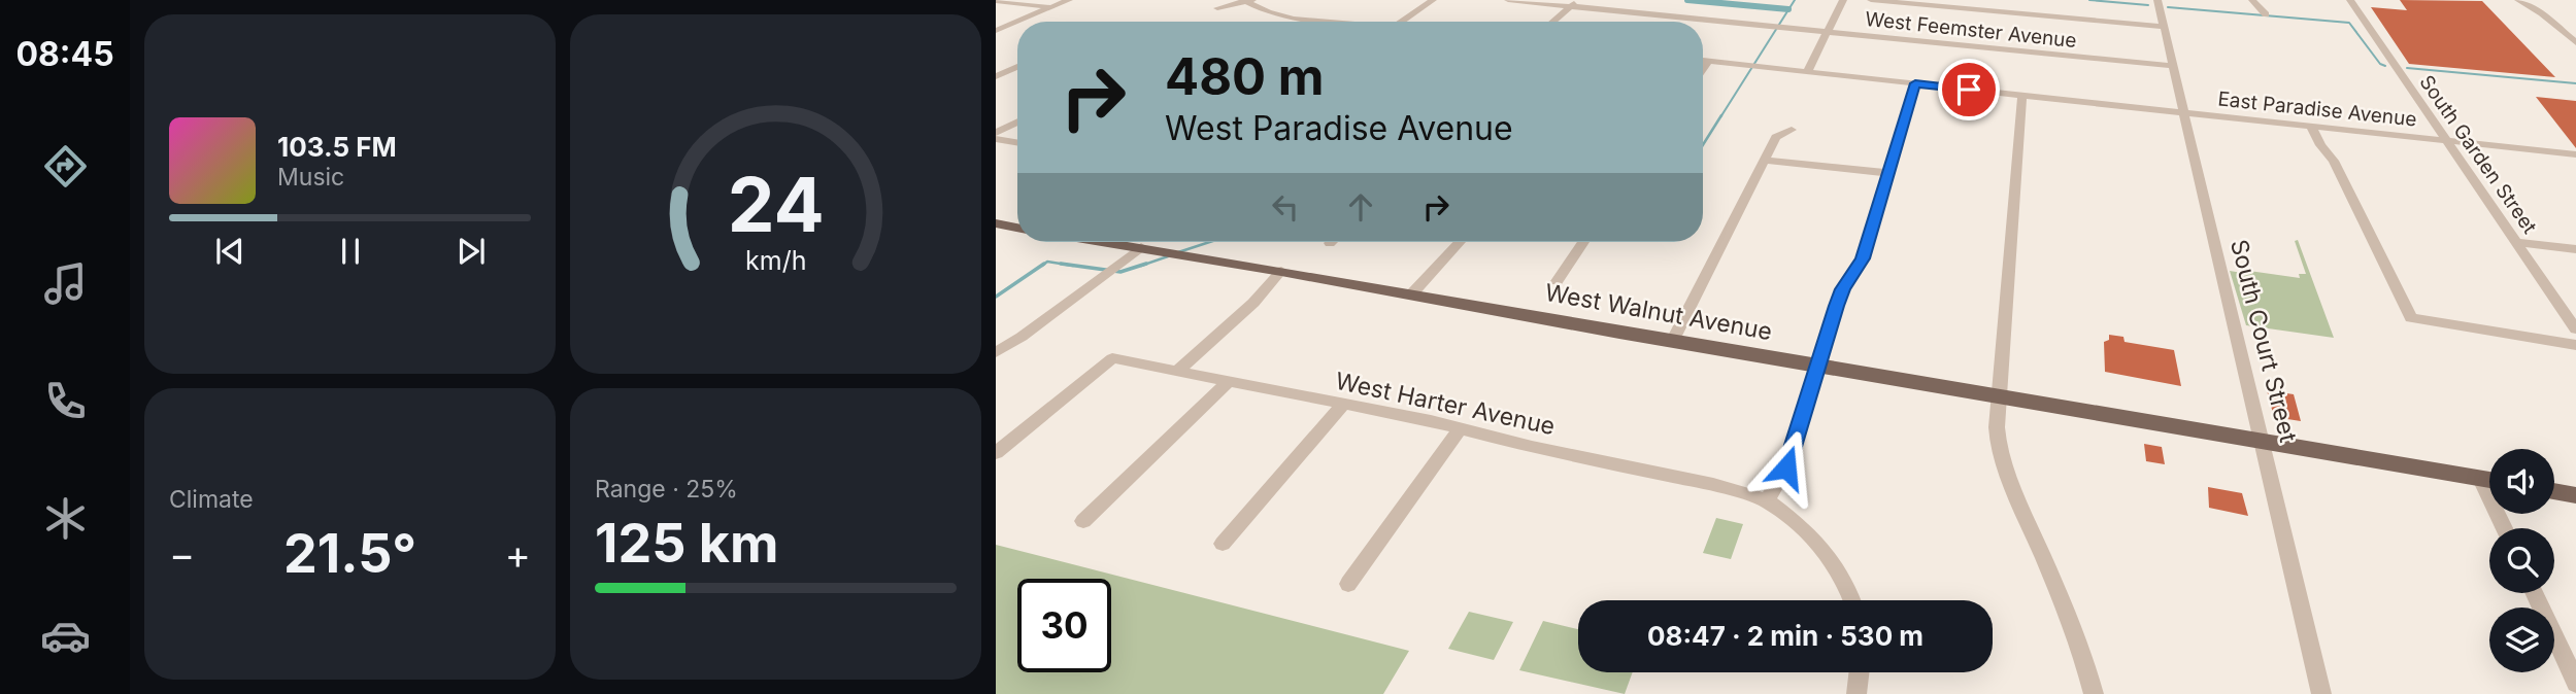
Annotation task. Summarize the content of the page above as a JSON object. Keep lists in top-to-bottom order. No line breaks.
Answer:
{"streets":{"main road":["West Walnut Avenue"],"street":["West Feemster Avenue","East Paradise Avenue","South Garden Street","South Court Street","West Harter Avenue"]},"crossings":[["West Feemster Avenue","South Court Street"],["East Paradise Avenue","South Garden Street"],["East Paradise Avenue","South Court Street"],["West Walnut Avenue","South Court Street"]],"page":{"tabs":"08:45","turn":["480 m","West Paradise Avenue"],"song":["103.5 FM","Music"],"tile":["Climate",["Range · 25%","125 km"]],"heat":["−","21.5°","+"],"limit":"30","trip":"08:47 · 2 min · 530 m","gauge":["24","km/h"]}}
